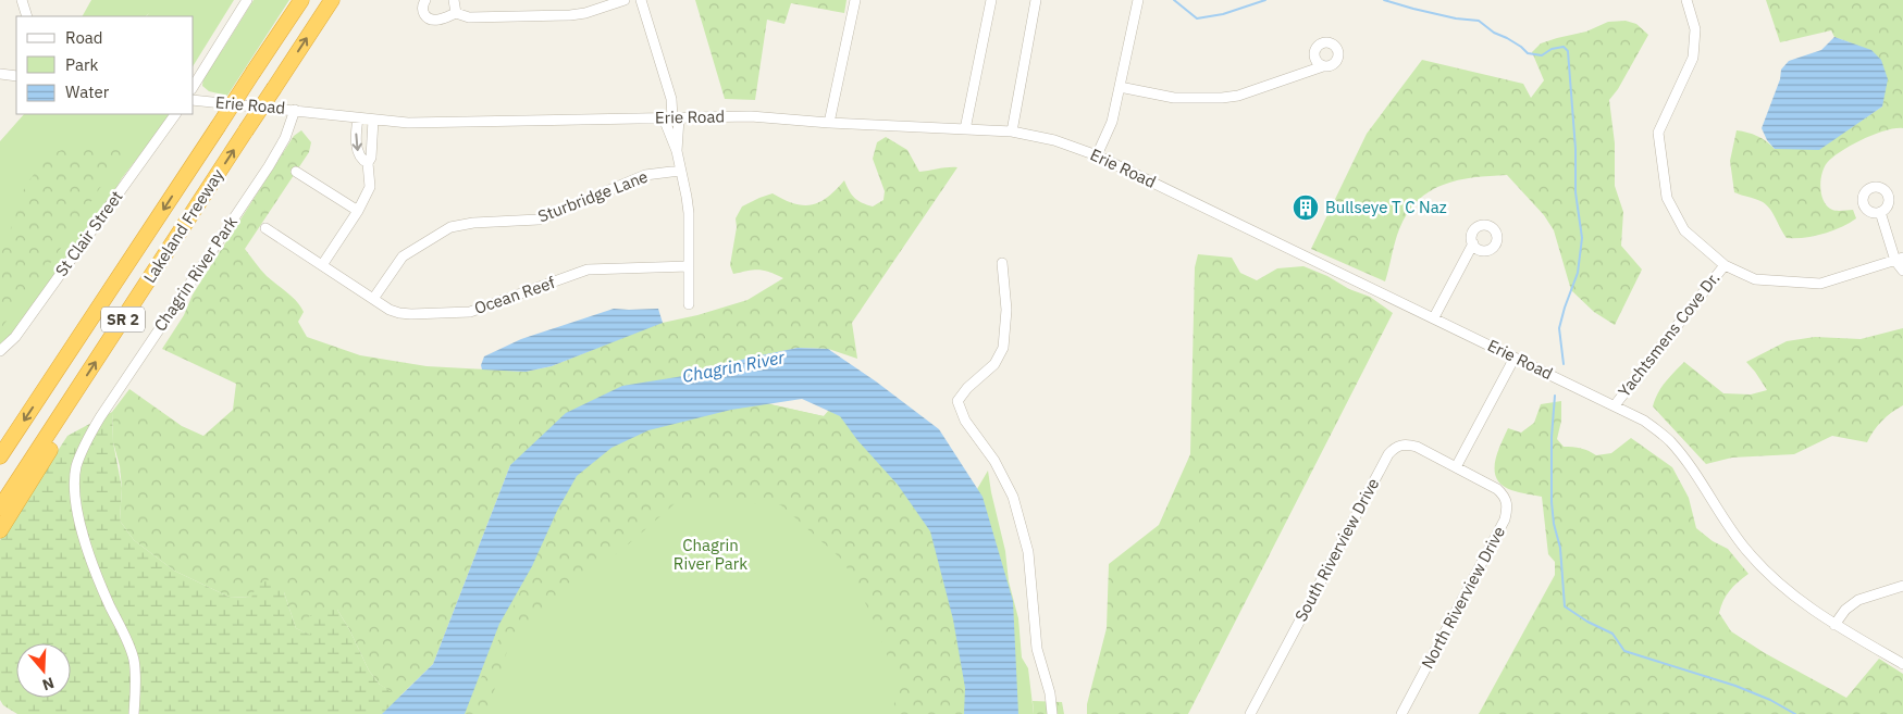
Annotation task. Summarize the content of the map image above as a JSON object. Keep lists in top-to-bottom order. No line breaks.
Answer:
{"streets":{"highway":["Lakeland Freeway","SR 2"],"street":["Erie Road","Sturbridge Lane","St Clair Street","Chagrin River Park","Ocean Reef","Yachtsmens Cove Dr.","South Riverview Drive","North Riverview Drive"]},"crossings":[["Erie Road","Chagrin River Park"],["Erie Road","Yachtsmens Cove Dr."],["Sturbridge Lane","Ocean Reef"],["South Riverview Drive","North Riverview Drive"]],"water":["Chagrin River"],"parks":["Chagrin River Park"],"places":{"building":["Bullseye T C Naz"]},"legend":["Road","Park","Water"],"north":"bottom"}
